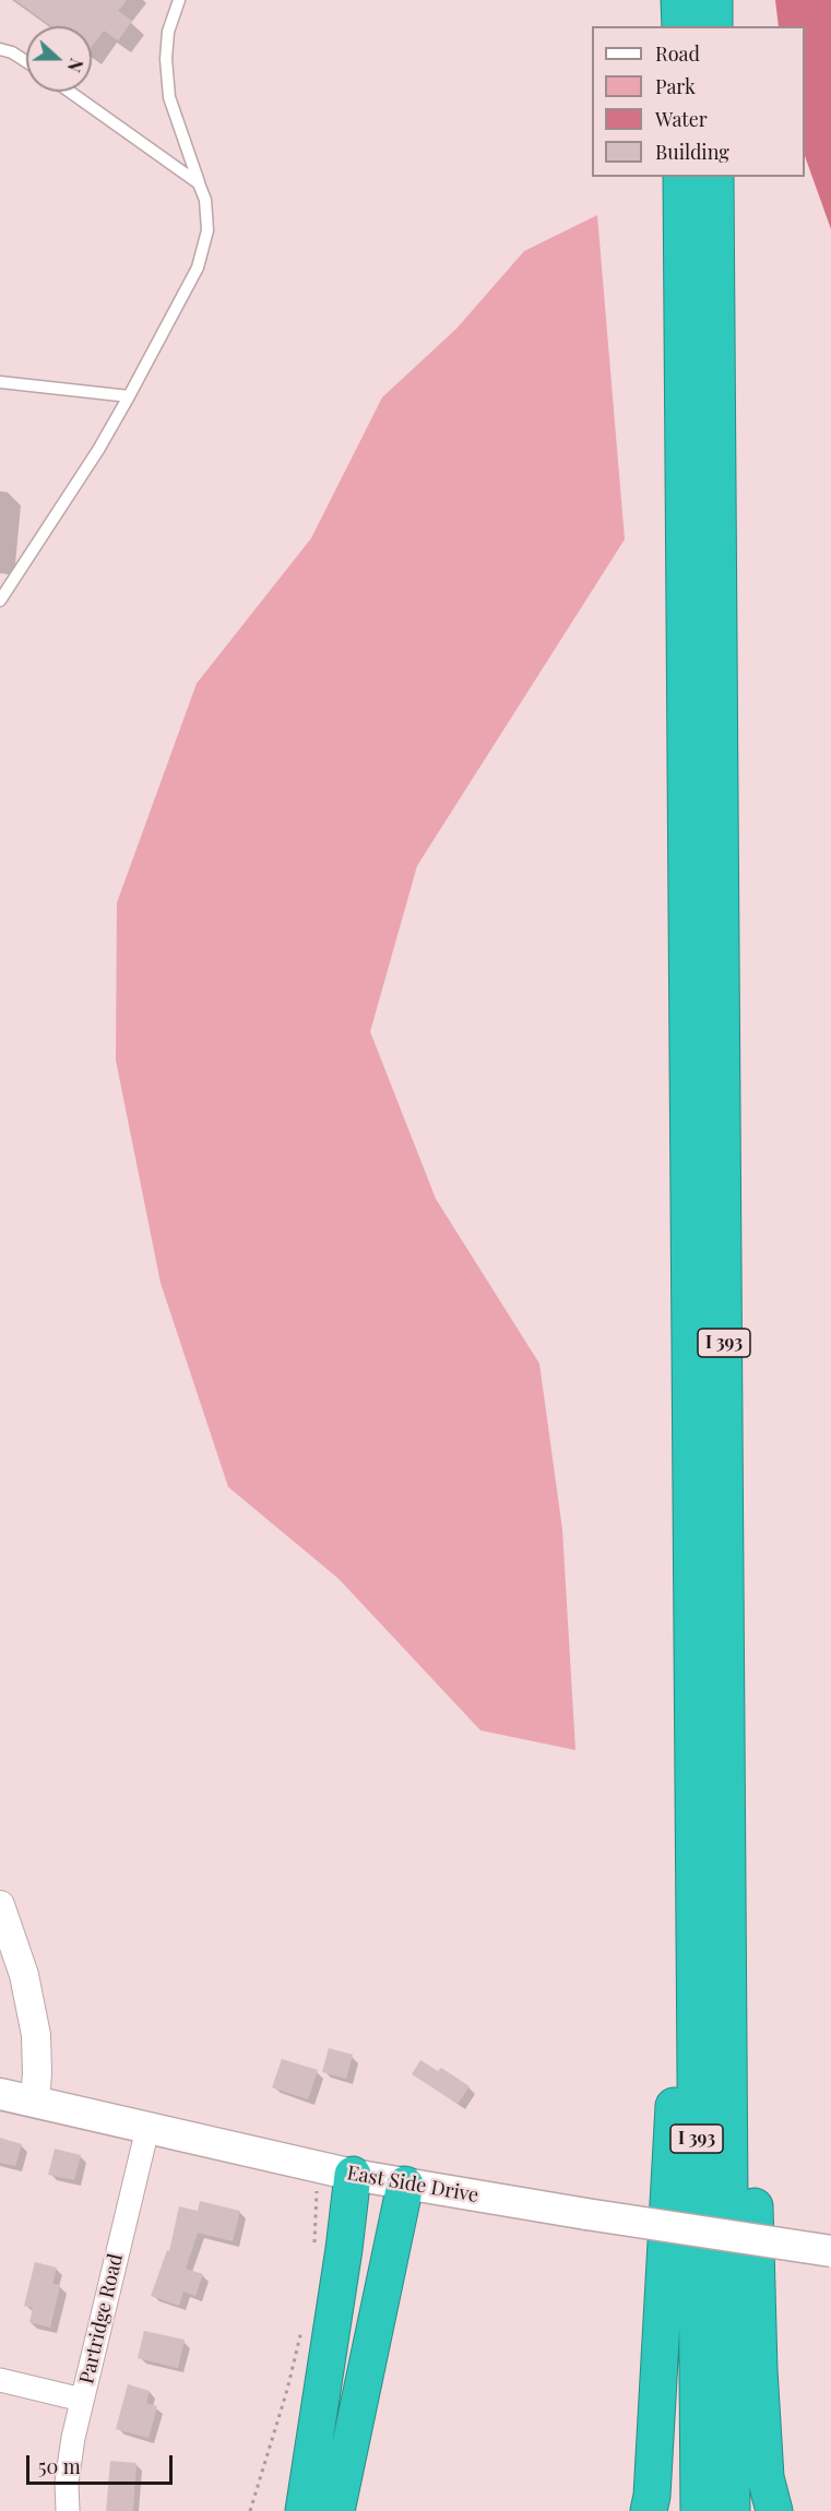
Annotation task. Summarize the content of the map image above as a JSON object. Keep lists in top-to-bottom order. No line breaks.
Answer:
{"streets":{"highway":["I 393"],"main road":["East Side Drive"],"street":["Partridge Road"]},"crossings":[["East Side Drive","Partridge Road"]],"legend":["Road","Park","Water","Building"],"scale_bar":"50 m","north":"right"}
